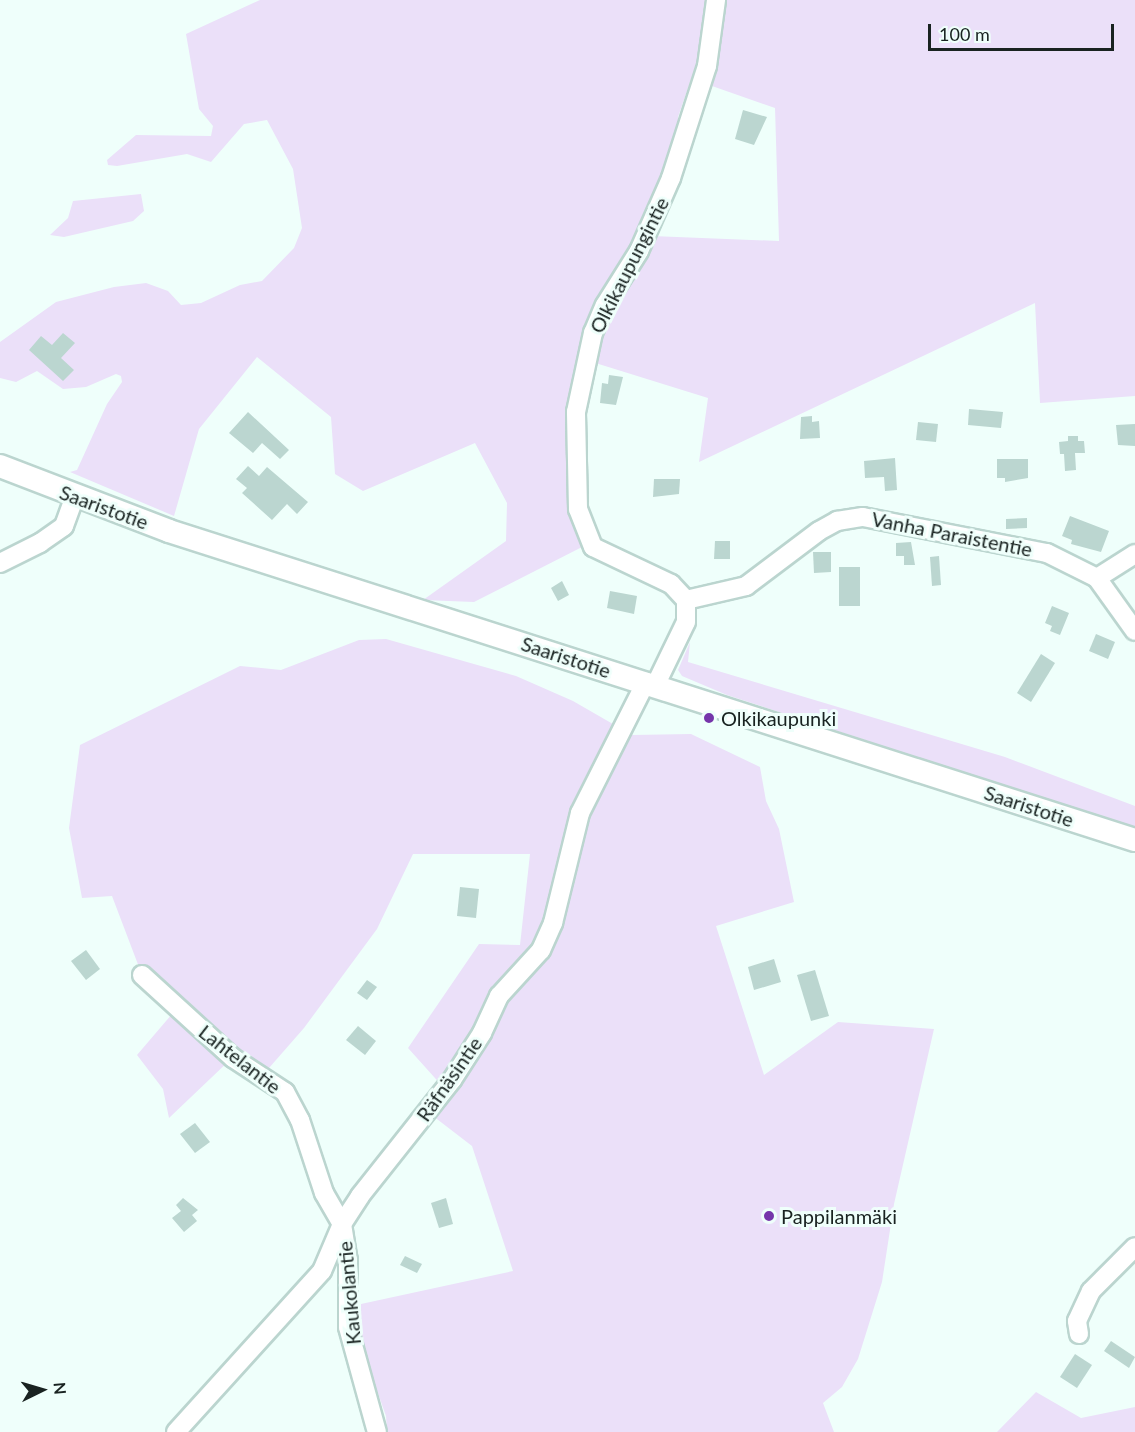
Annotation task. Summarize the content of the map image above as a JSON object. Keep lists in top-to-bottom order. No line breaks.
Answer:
{"streets":{"main road":["Saaristotie"],"street":["Olkikaupungintie","Vanha Paraistentie","Lahtelantie","Räfnäsintie","Kaukolantie"]},"crossings":[["Olkikaupungintie","Vanha Paraistentie"],["Saaristotie","Räfnäsintie"],["Lahtelantie","Räfnäsintie"],["Lahtelantie","Kaukolantie"],["Räfnäsintie","Kaukolantie"]],"places":["Olkikaupunki","Pappilanmäki"],"scale_bar":"100 m","north":"right"}
